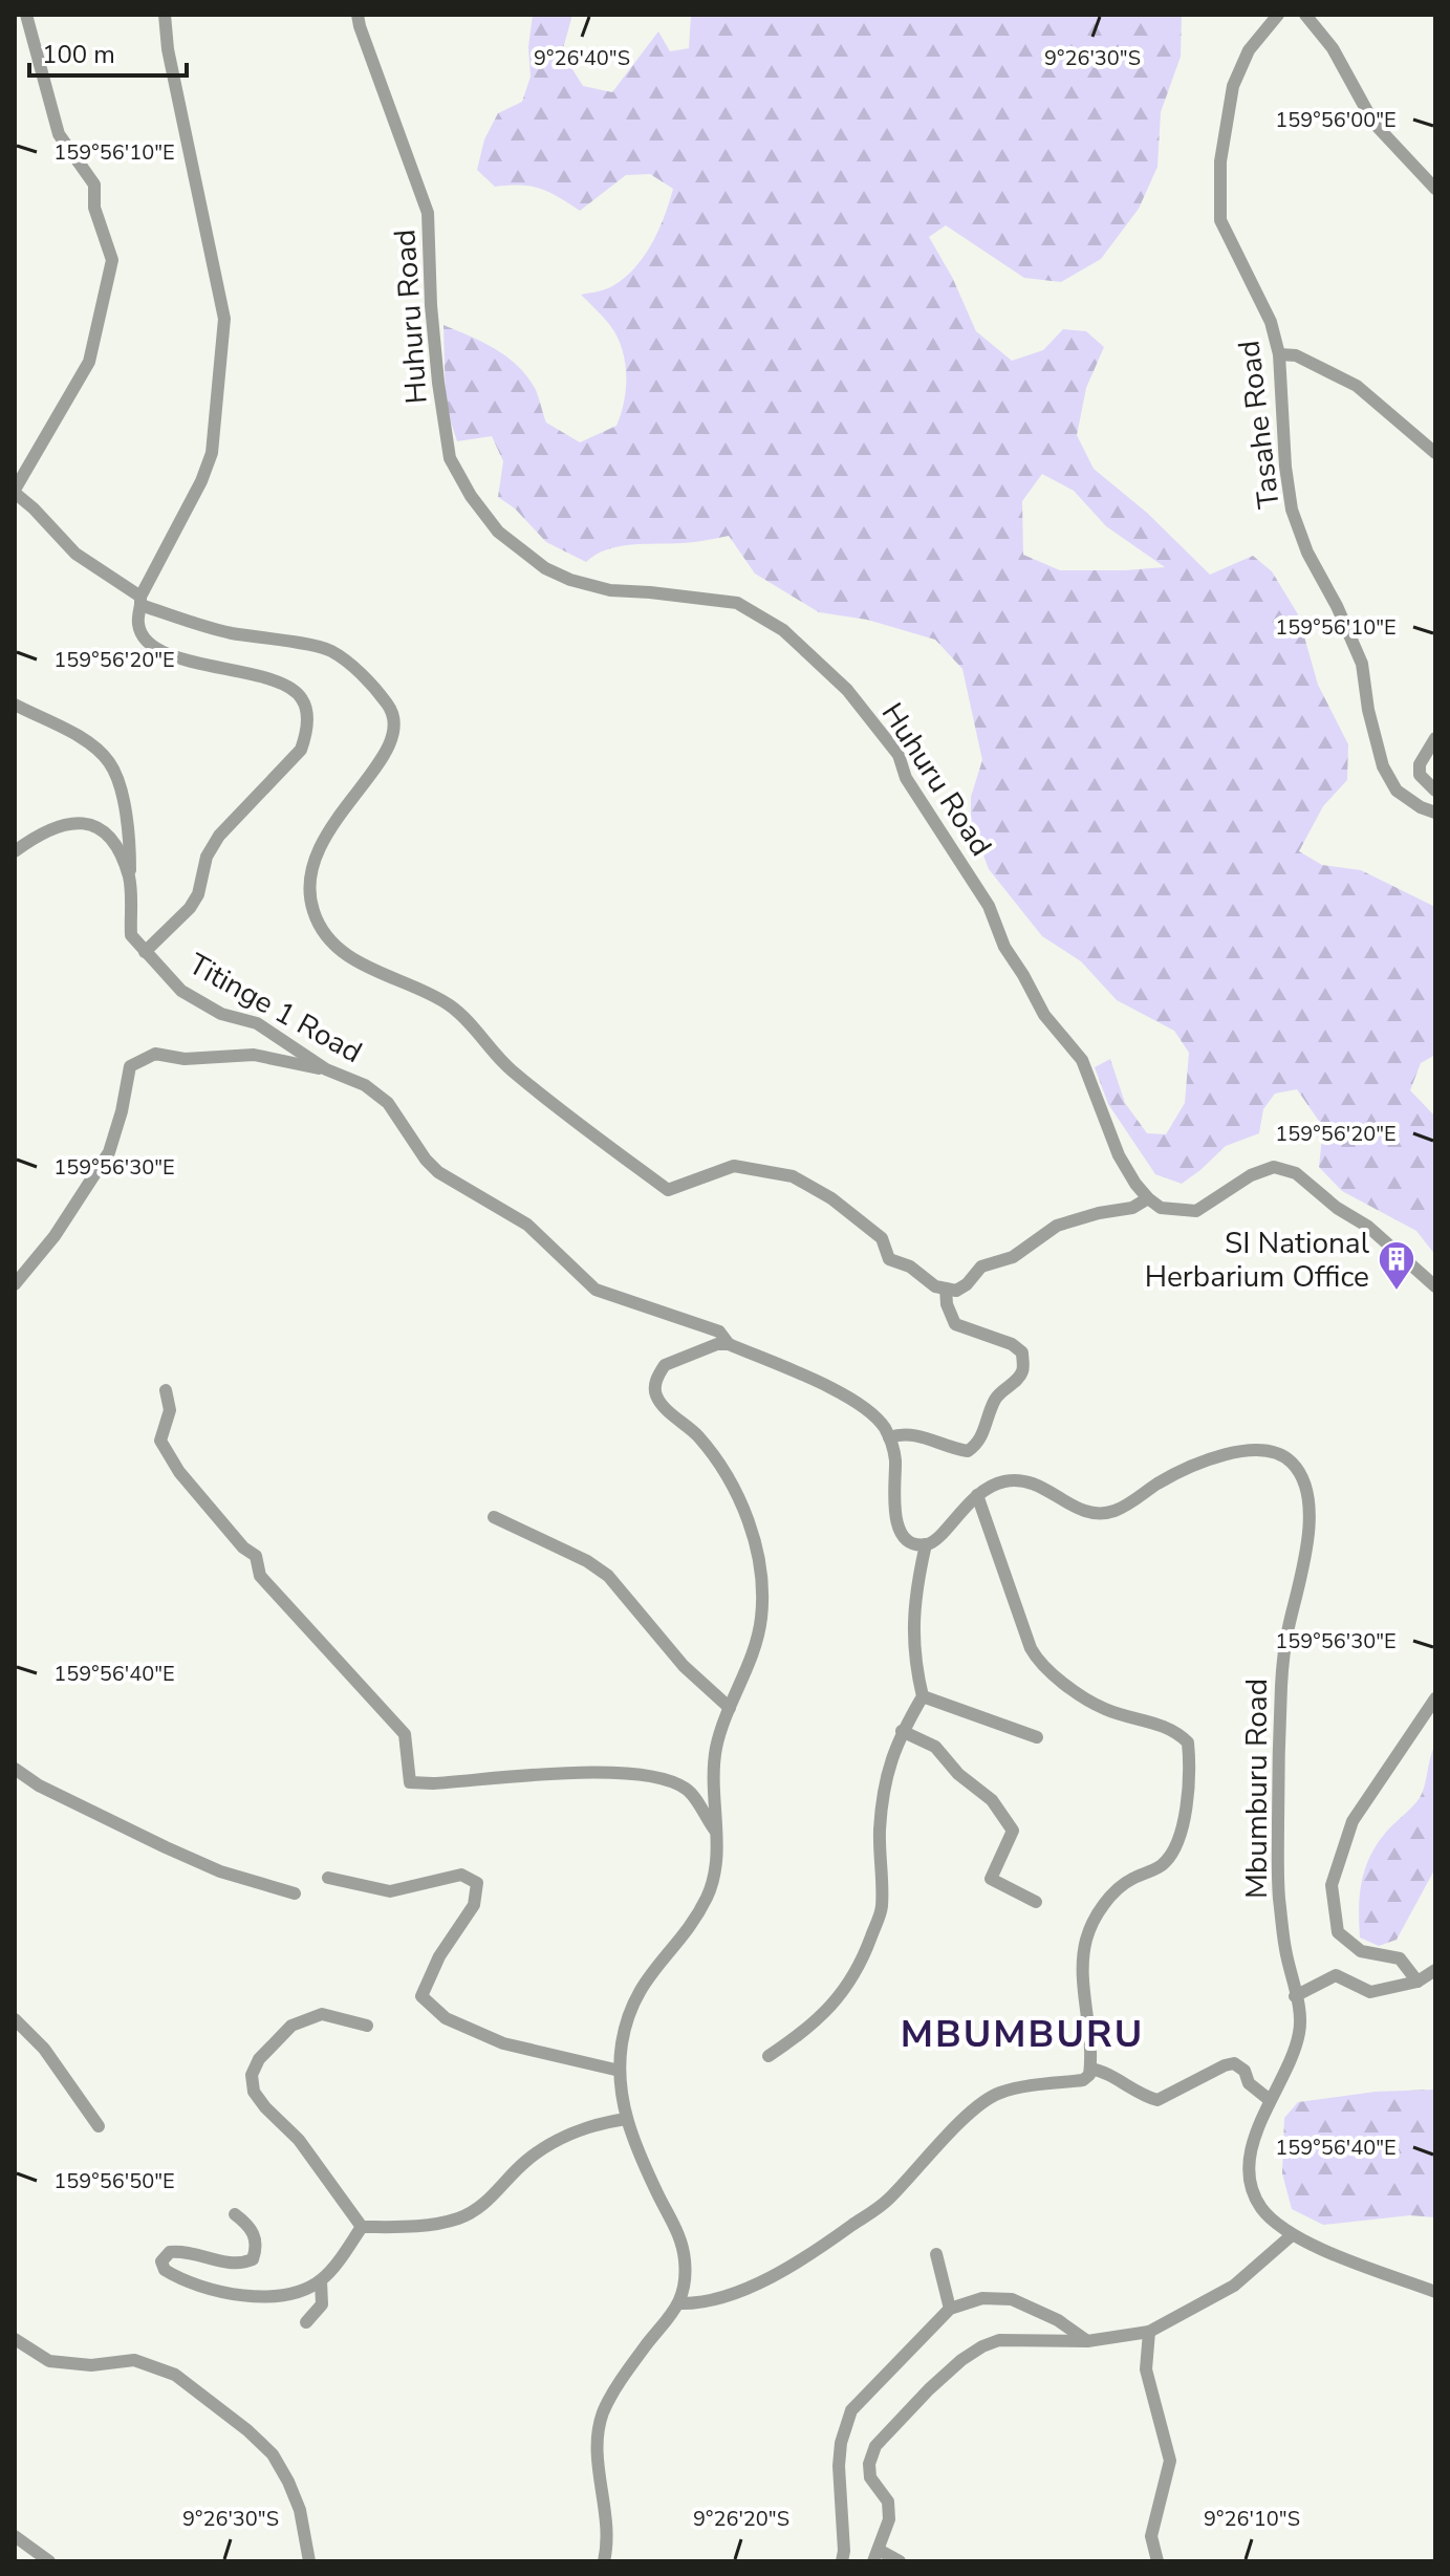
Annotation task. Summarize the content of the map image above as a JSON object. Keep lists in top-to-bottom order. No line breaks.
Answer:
{"streets":{"street":["Huhuru Road","Tasahe Road","Titinge 1 Road","Mbumburu Road"]},"districts":["MBUMBURU"],"places":{"building":["SI National Herbarium Office"]},"scale_bar":"100 m","coordinates":["9°26'40\"S","9°26'30\"S","159°56'00\"E","159°56'10\"E","159°56'20\"E","159°56'30\"E","159°56'40\"E","159°56'50\"E","9°26'20\"S","9°26'10\"S"]}
